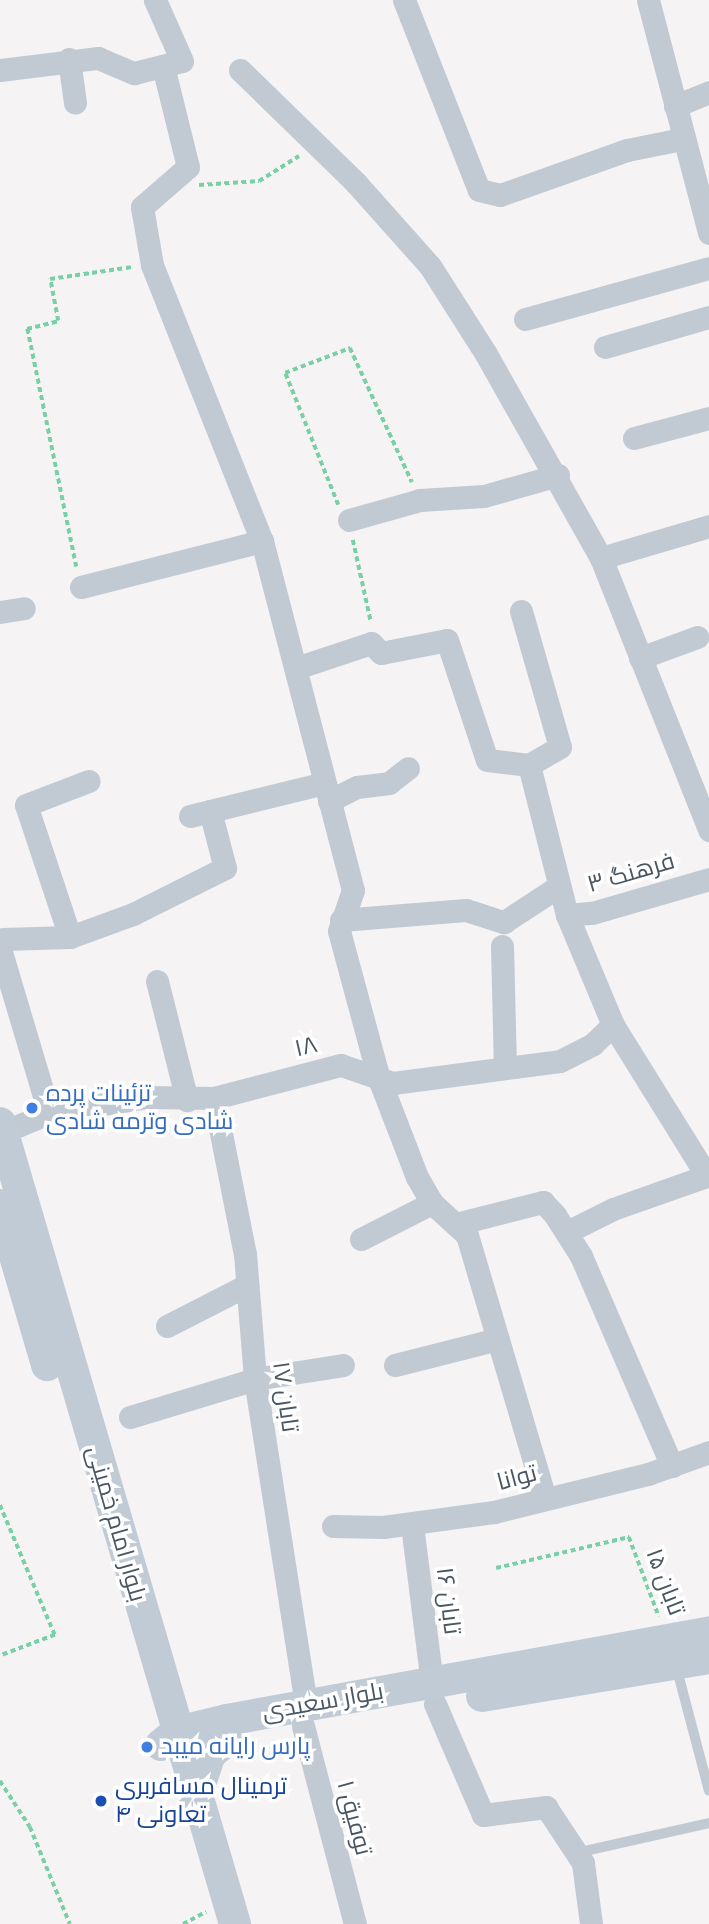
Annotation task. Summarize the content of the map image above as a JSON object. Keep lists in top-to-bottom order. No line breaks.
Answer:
{"streets":{"main road":["بلوار امام خمینی","بلوار سعیدی"],"street":["فرهنگ ۳","۱۸","تابان ۱۷","توانا","تابان ۱۶","توفیق ۱"],"path":["تابان ۱۵"]},"crossings":[["۱۸","تابان ۱۷"],["۱۸","بلوار امام خمینی"],["تابان ۱۷","بلوار سعیدی"],["تابان ۱۷","توفیق ۱"],["توانا","تابان ۱۶"],["بلوار امام خمینی","بلوار سعیدی"],["تابان ۱۵","بلوار سعیدی"],["تابان ۱۶","بلوار سعیدی"],["بلوار سعیدی","توفیق ۱"]],"places":["تزئینات پرده شادی وترمه شادی","پارس رایانه میبد","ترمینال مسافربری تعاونی ۴"]}
